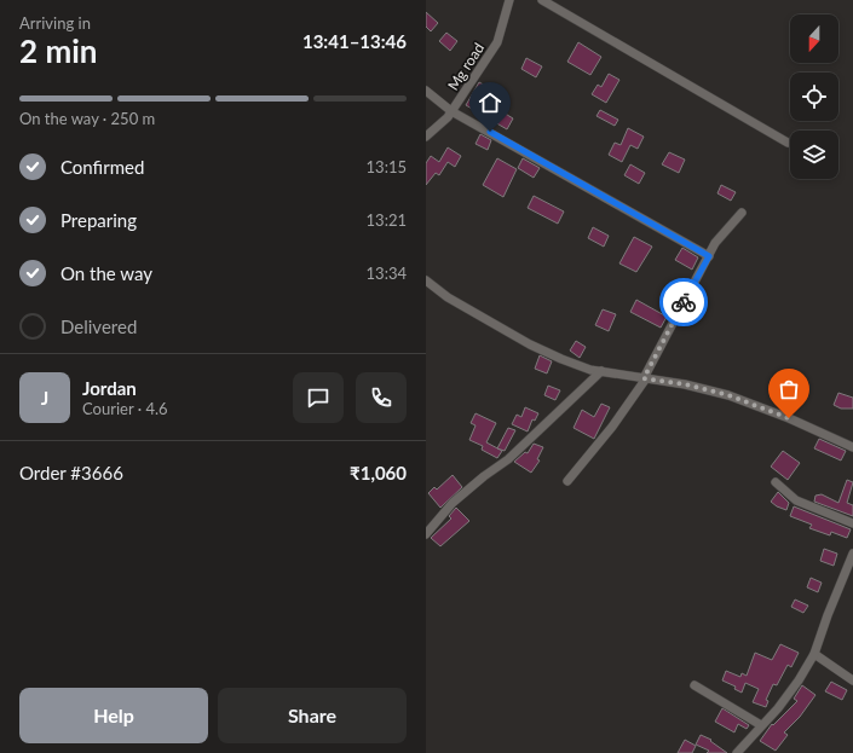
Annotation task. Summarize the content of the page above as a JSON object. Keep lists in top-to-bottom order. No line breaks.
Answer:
{"streets":{"street":["Mg road"]},"north":"bottom","page":{"heading":["2 min","Arriving in","13:41–13:46"],"panel":["Jordan","Courier · 4.6","Order #3666","₹1,060"],"bar":"On the way · 250 m","list":[["Confirmed","13:15"],["Preparing","13:21"],["On the way","13:34"],"Delivered"],"round":"J","buttons":["Help","Share"]}}
